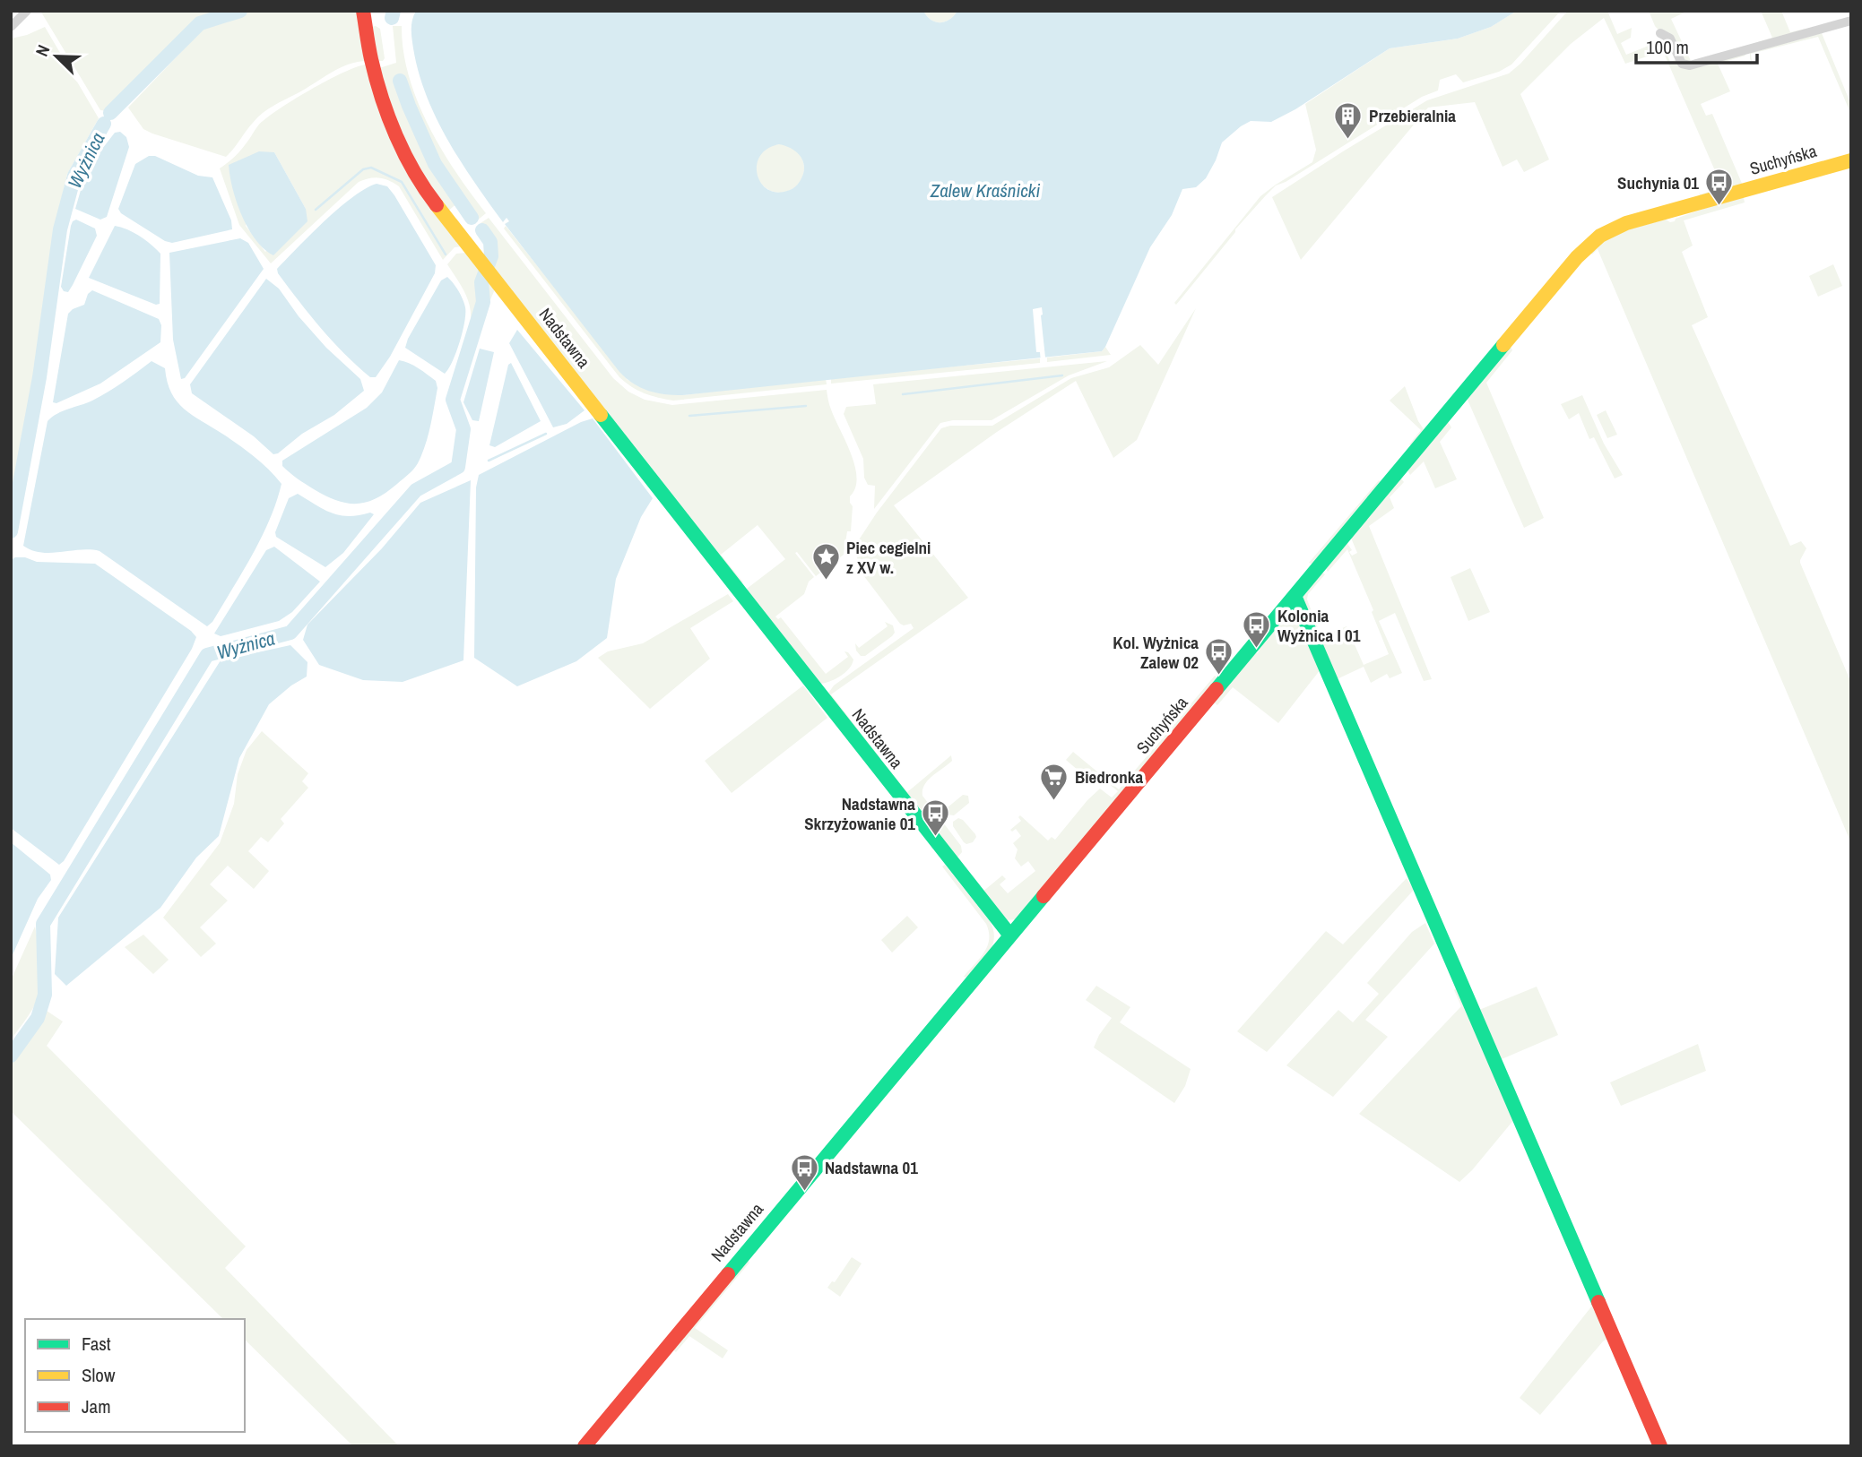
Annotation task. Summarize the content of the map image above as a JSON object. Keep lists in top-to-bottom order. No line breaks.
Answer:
{"streets":{"street":["Suchyńska","Nadstawna"]},"crossings":[["Suchyńska","Nadstawna"]],"water":["Wyżnica","Zalew Kraśnicki"],"places":{"building":["Przebieralnia"],"bus stop":["Suchynia 01","Kolonia Wyżnica I 01","Kol. Wyżnica Zalew 02","Nadstawna Skrzyżowanie 01","Nadstawna 01"],"place":["Piec cegielni z XV w."],"supermarket":["Biedronka"]},"legend":["Fast","Slow","Jam"],"scale_bar":"100 m","north":"top left"}
